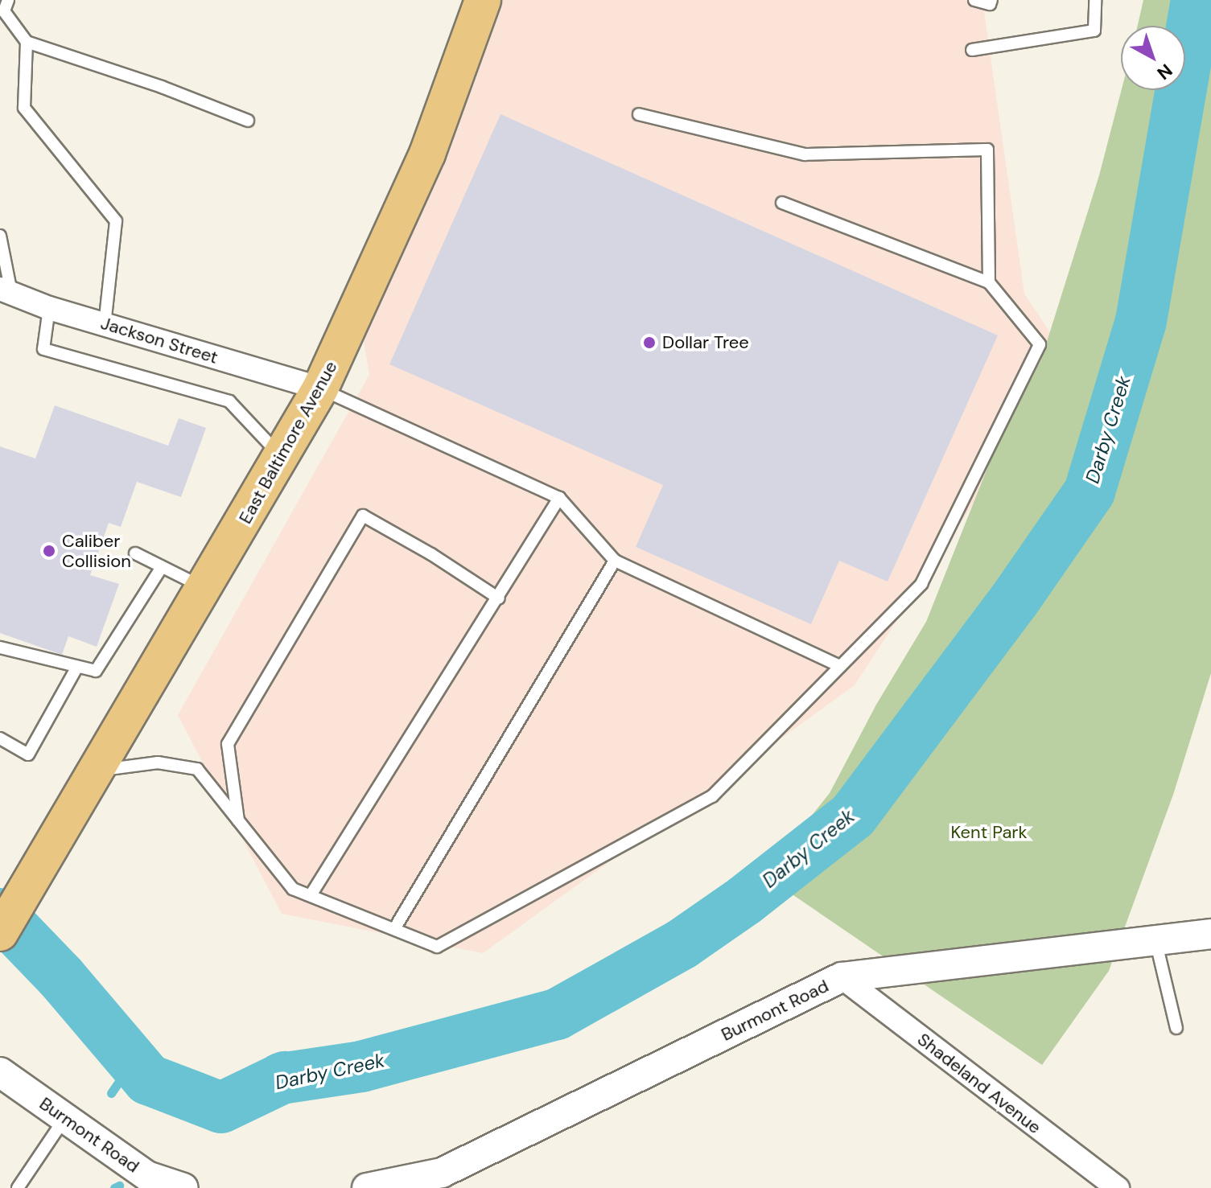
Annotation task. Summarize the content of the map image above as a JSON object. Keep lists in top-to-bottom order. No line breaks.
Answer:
{"streets":{"main road":["East Baltimore Avenue"],"street":["Jackson Street","Burmont Road","Shadeland Avenue"]},"crossings":[["Jackson Street","East Baltimore Avenue"],["Burmont Road","Shadeland Avenue"]],"water":["Darby Creek"],"parks":["Kent Park"],"places":["Dollar Tree","Caliber Collision"],"north":"bottom right"}
